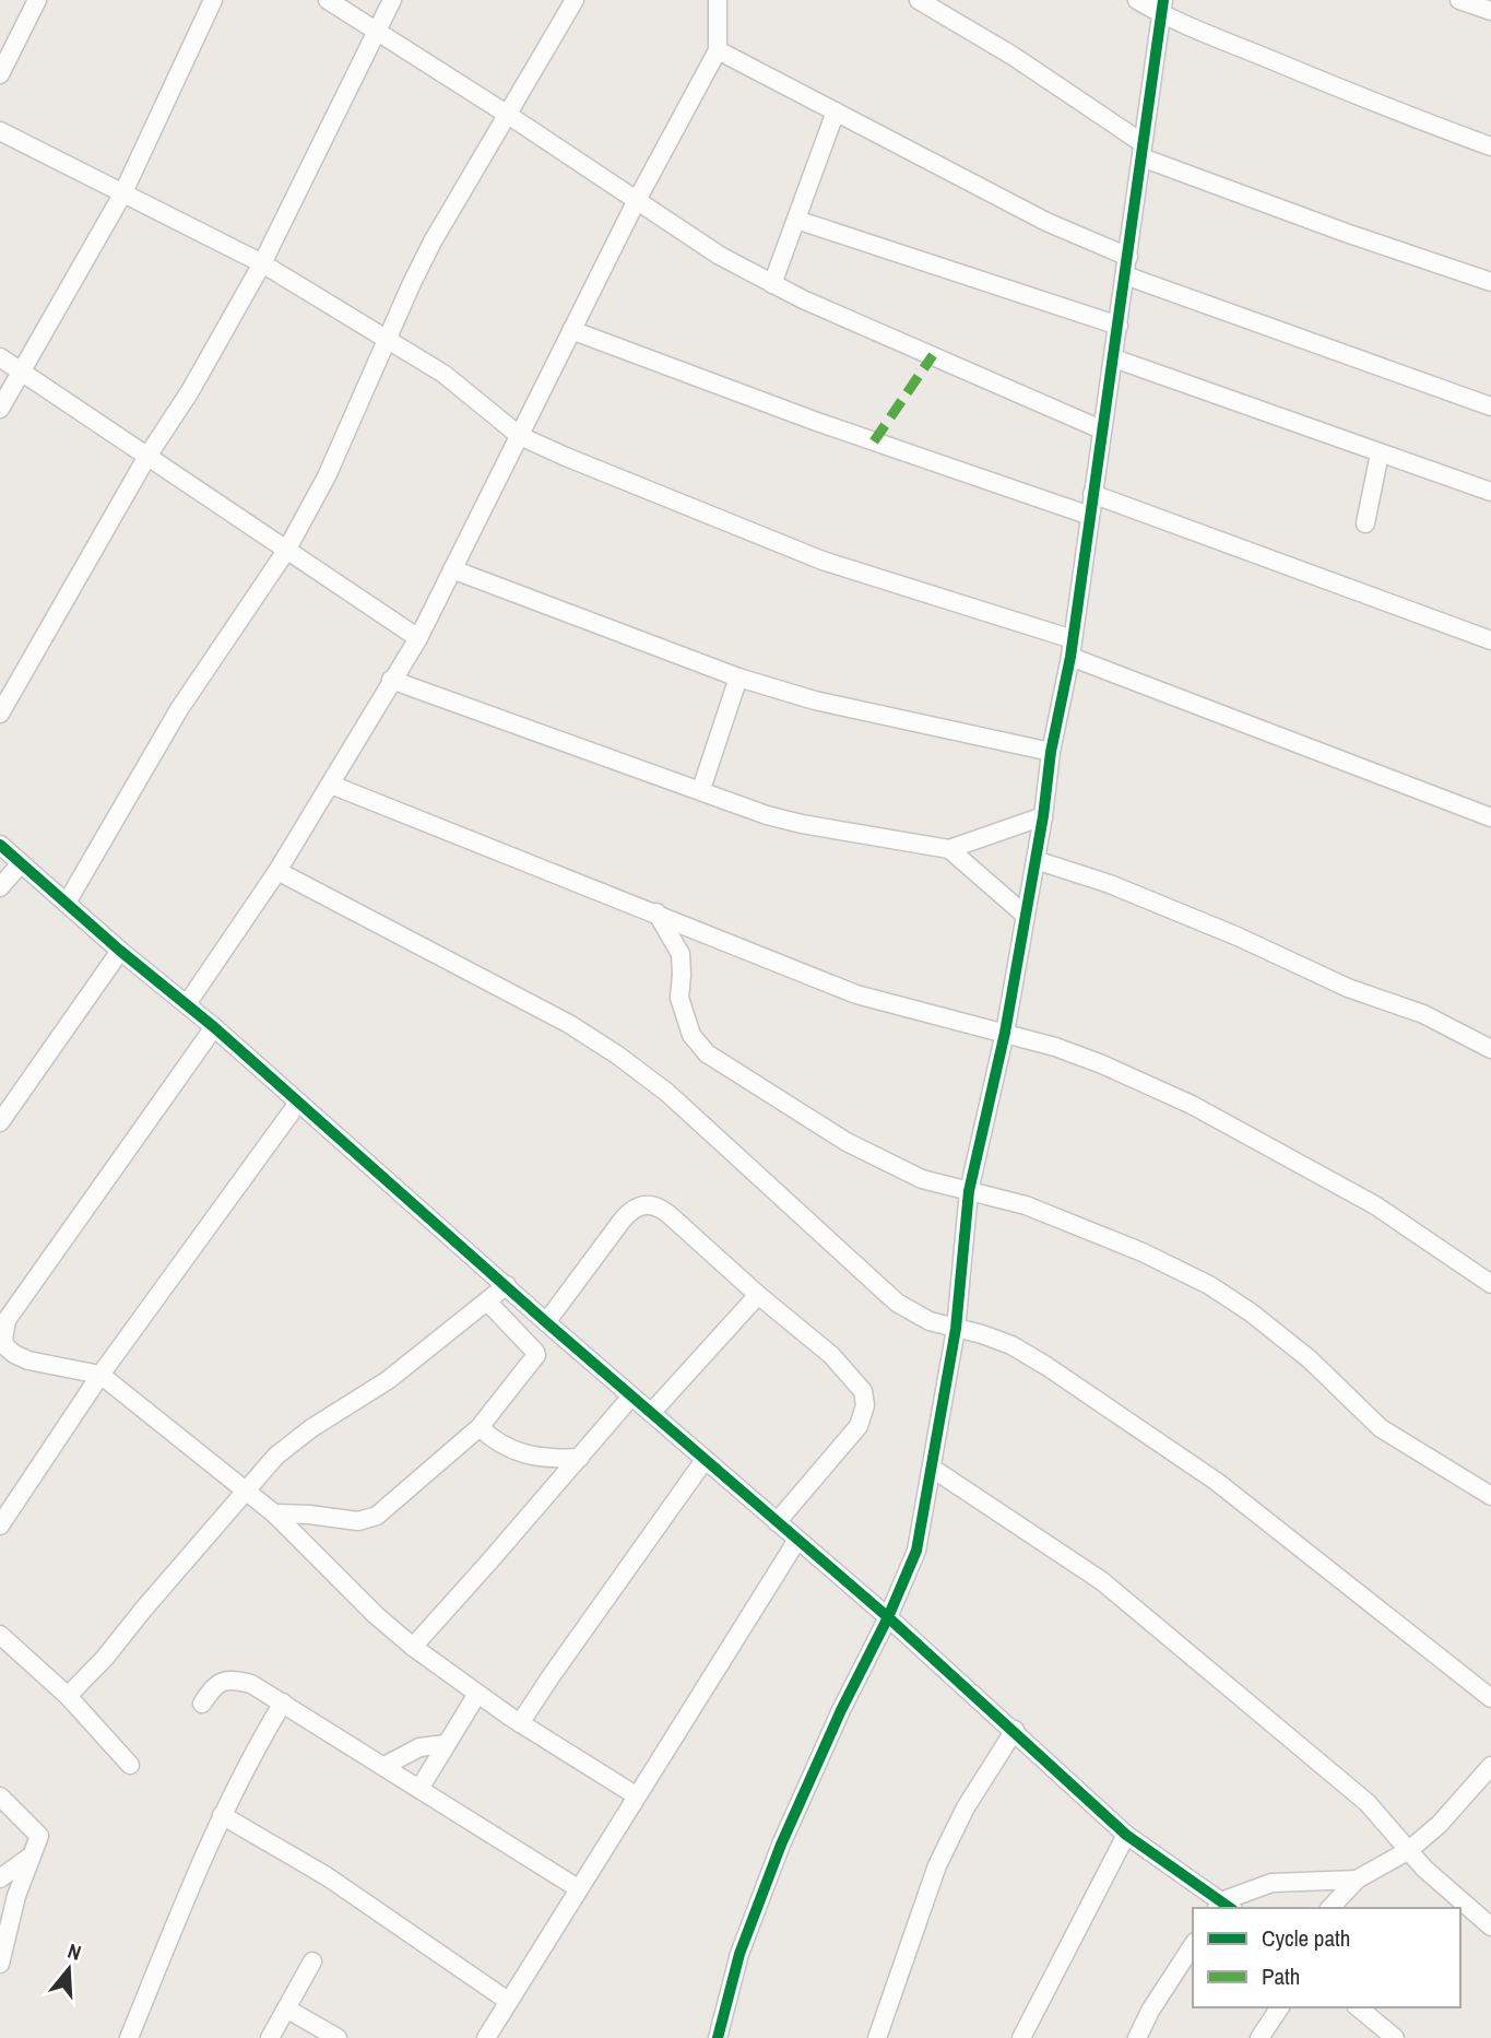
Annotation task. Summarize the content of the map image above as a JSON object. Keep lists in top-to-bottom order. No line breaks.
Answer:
{"legend":["Cycle path","Path"],"north":"top"}
